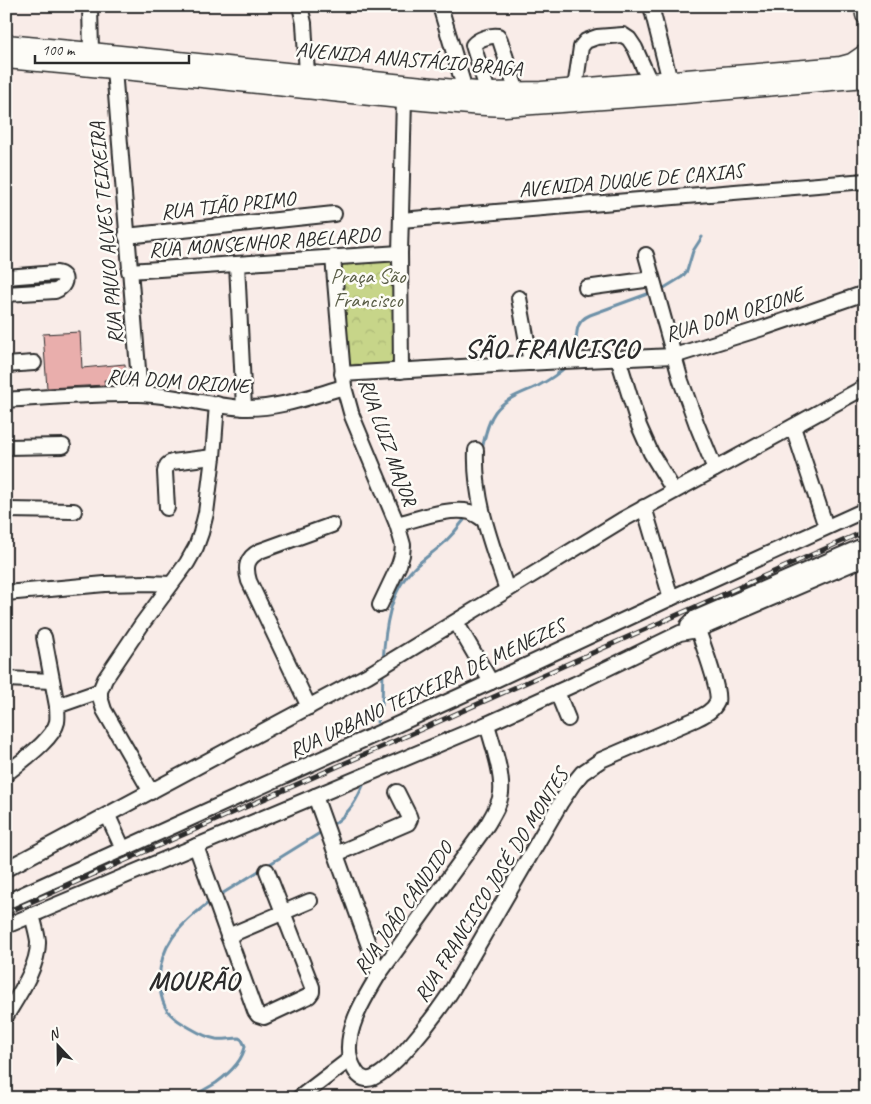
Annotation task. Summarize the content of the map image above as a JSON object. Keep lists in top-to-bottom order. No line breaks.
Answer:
{"streets":{"main road":["AVENIDA ANASTÁCIO BRAGA"],"street":["AVENIDA DUQUE DE CAXIAS","RUA TIÃO PRIMO","RUA PAULO ALVES TEIXEIRA","RUA MONSENHOR ABELARDO","RUA DOM ORIONE","RUA LUIZ MAJOR","RUA URBANO TEIXEIRA DE MENEZES","RUA FRANCISCO JOSÉ DO MONTES","RUA JOÃO CÂNDIDO"]},"crossings":[["AVENIDA ANASTÁCIO BRAGA","RUA PAULO ALVES TEIXEIRA"],["RUA TIÃO PRIMO","RUA PAULO ALVES TEIXEIRA"],["RUA PAULO ALVES TEIXEIRA","RUA MONSENHOR ABELARDO"],["RUA PAULO ALVES TEIXEIRA","RUA DOM ORIONE"],["RUA MONSENHOR ABELARDO","RUA LUIZ MAJOR"],["RUA DOM ORIONE","RUA LUIZ MAJOR"],["RUA FRANCISCO JOSÉ DO MONTES","RUA JOÃO CÂNDIDO"]],"districts":["SÃO FRANCISCO","MOURÃO"],"parks":["Praça São Francisco"],"scale_bar":"100 m","north":"top"}
